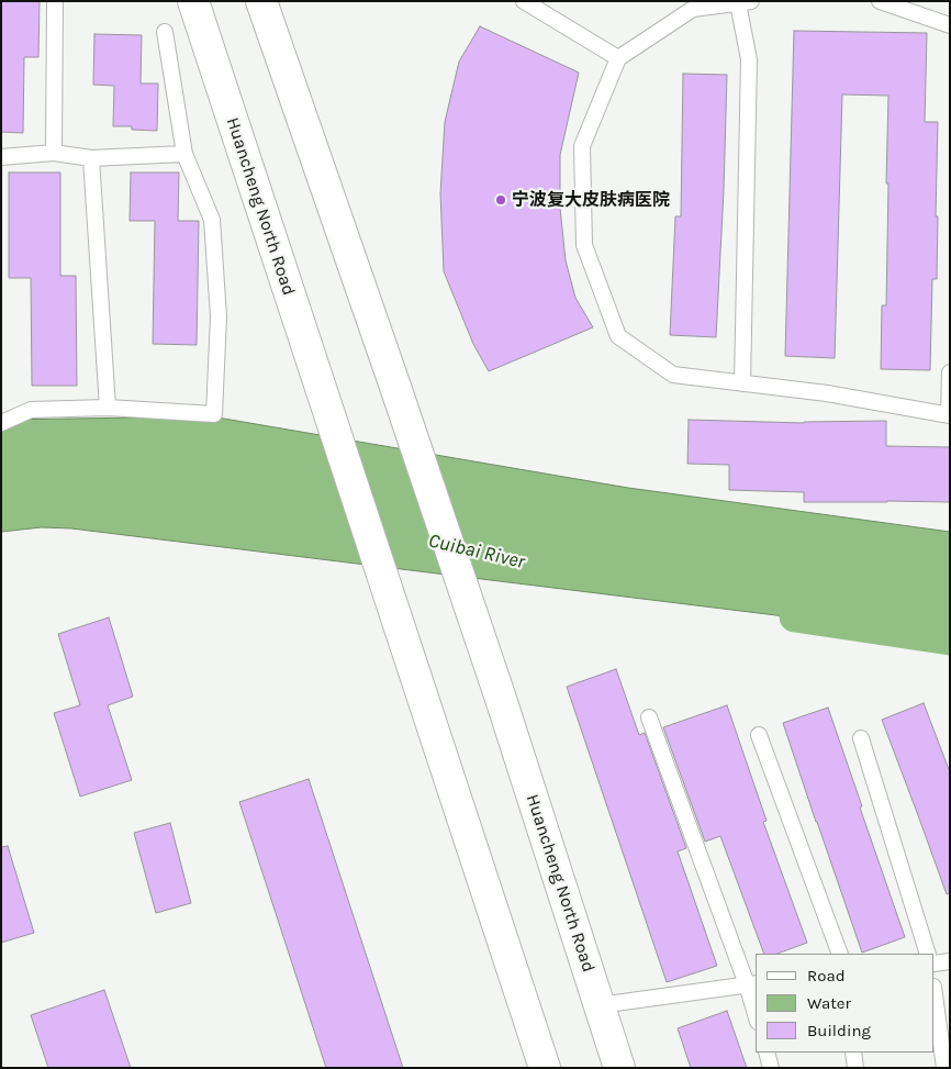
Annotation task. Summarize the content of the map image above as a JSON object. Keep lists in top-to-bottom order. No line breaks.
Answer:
{"streets":{"main road":["Huancheng North Road"]},"water":["Cuibai River"],"places":["宁波复大皮肤病医院"],"legend":["Road","Water","Building"]}
